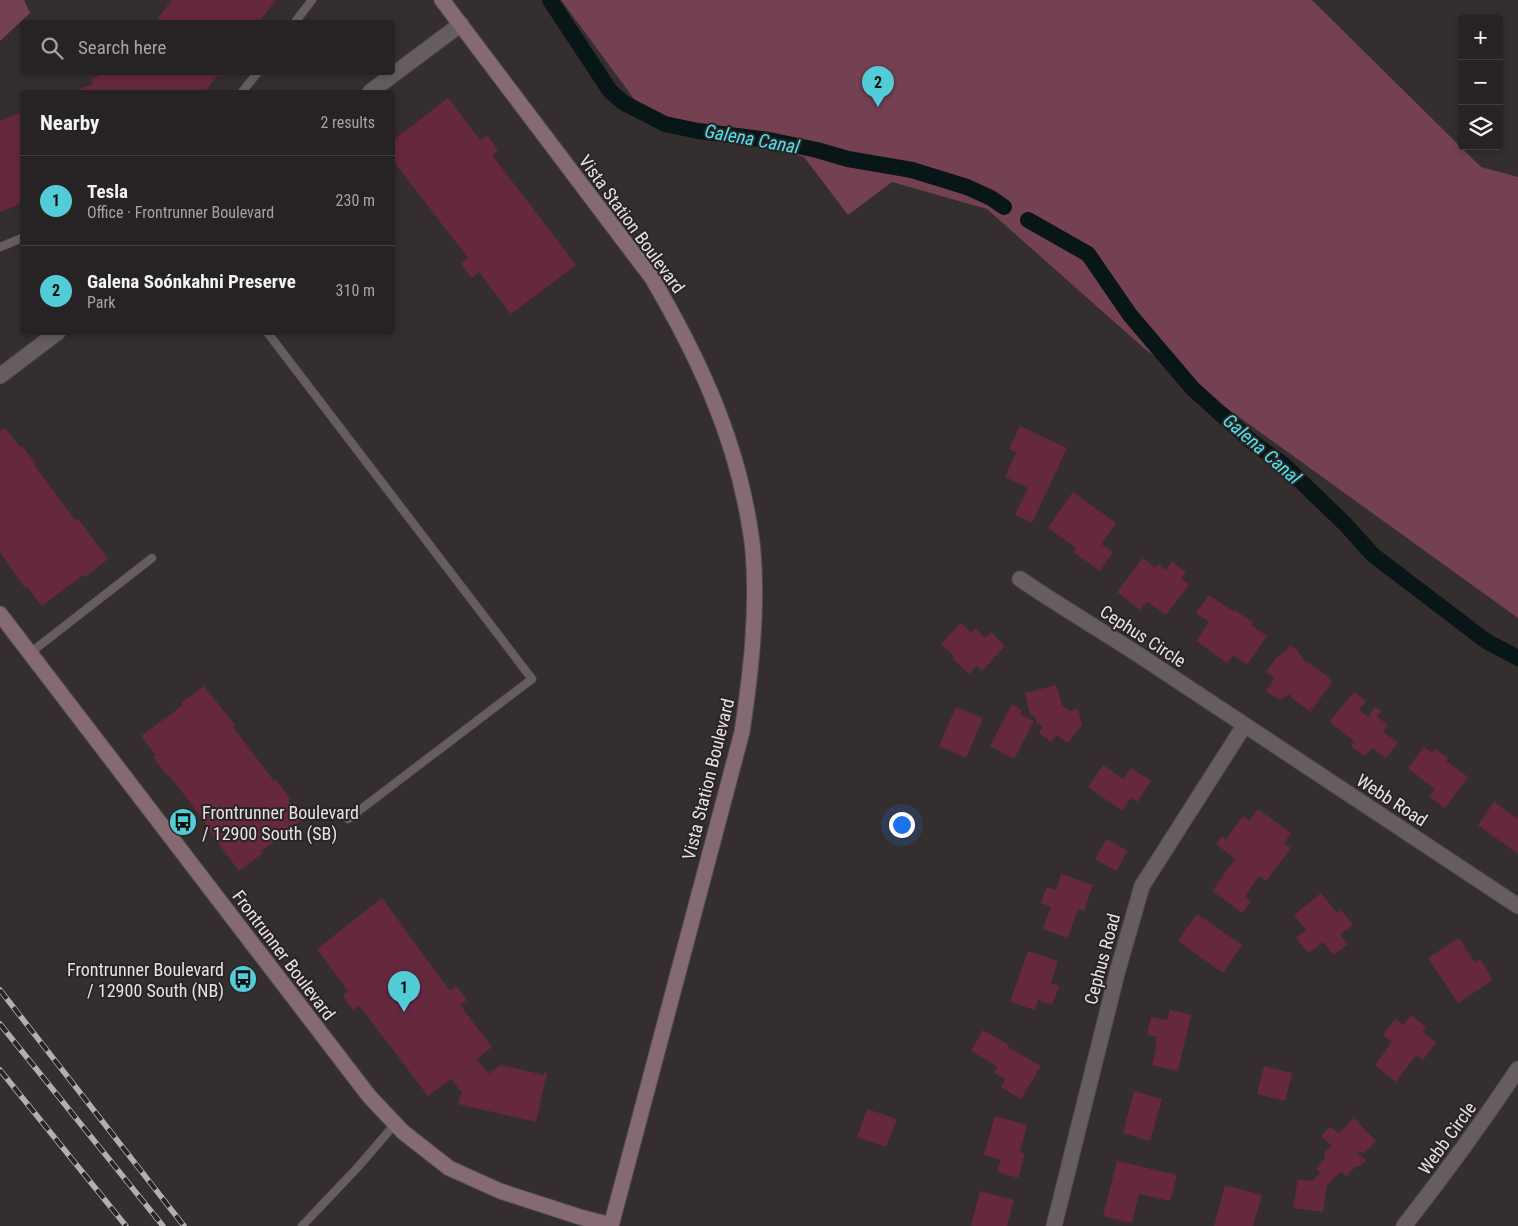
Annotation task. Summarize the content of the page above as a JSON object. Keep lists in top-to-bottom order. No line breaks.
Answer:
{"streets":{"street":["Vista Station Boulevard","Cephus Circle","Webb Road","Frontrunner Boulevard","Cephus Road","Webb Circle"]},"crossings":[["Vista Station Boulevard","Frontrunner Boulevard"],["Cephus Circle","Webb Road"],["Cephus Circle","Cephus Road"],["Webb Road","Cephus Road"]],"water":["Galena Canal"],"places":{"bus stop":["Frontrunner Boulevard / 12900 South (SB)","Frontrunner Boulevard / 12900 South (NB)"]},"page":{"map_buttons":["+","−"],"search":"Search here","pins":["2","1"],"heading":["Nearby","2 results"],"list":[{"mark":"1","name":"Tesla","note":"Office · Frontrunner Boulevard","value":"230 m"},{"mark":"2","name":"Galena Soónkahni Preserve","note":"Park","value":"310 m"}]}}
